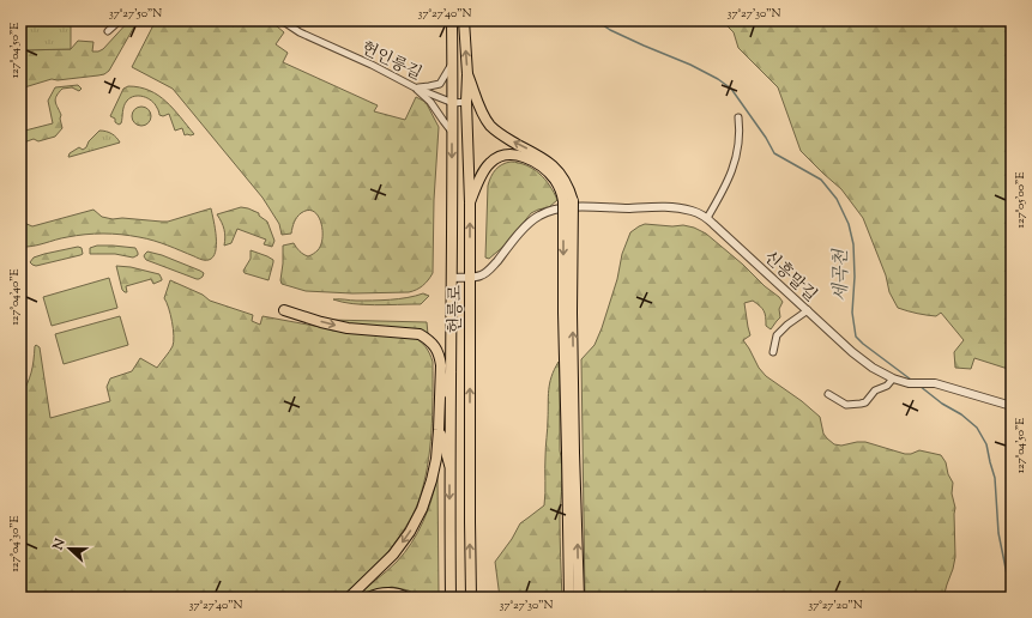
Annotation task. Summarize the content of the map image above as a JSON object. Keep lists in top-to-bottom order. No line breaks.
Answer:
{"streets":{"main road":["헌릉로"],"street":["헌인릉길","신흥말길"]},"crossings":[["헌인릉길","헌릉로"],["신흥말길","헌릉로"]],"water":["세곡천"],"north":"left","coordinates":["37°27'50\"N","37°27'40\"N","37°27'30\"N","127°04'50\"E","127°05'00\"E","127°04'40\"E","127°04'30\"E","37°27'20\"N"]}
